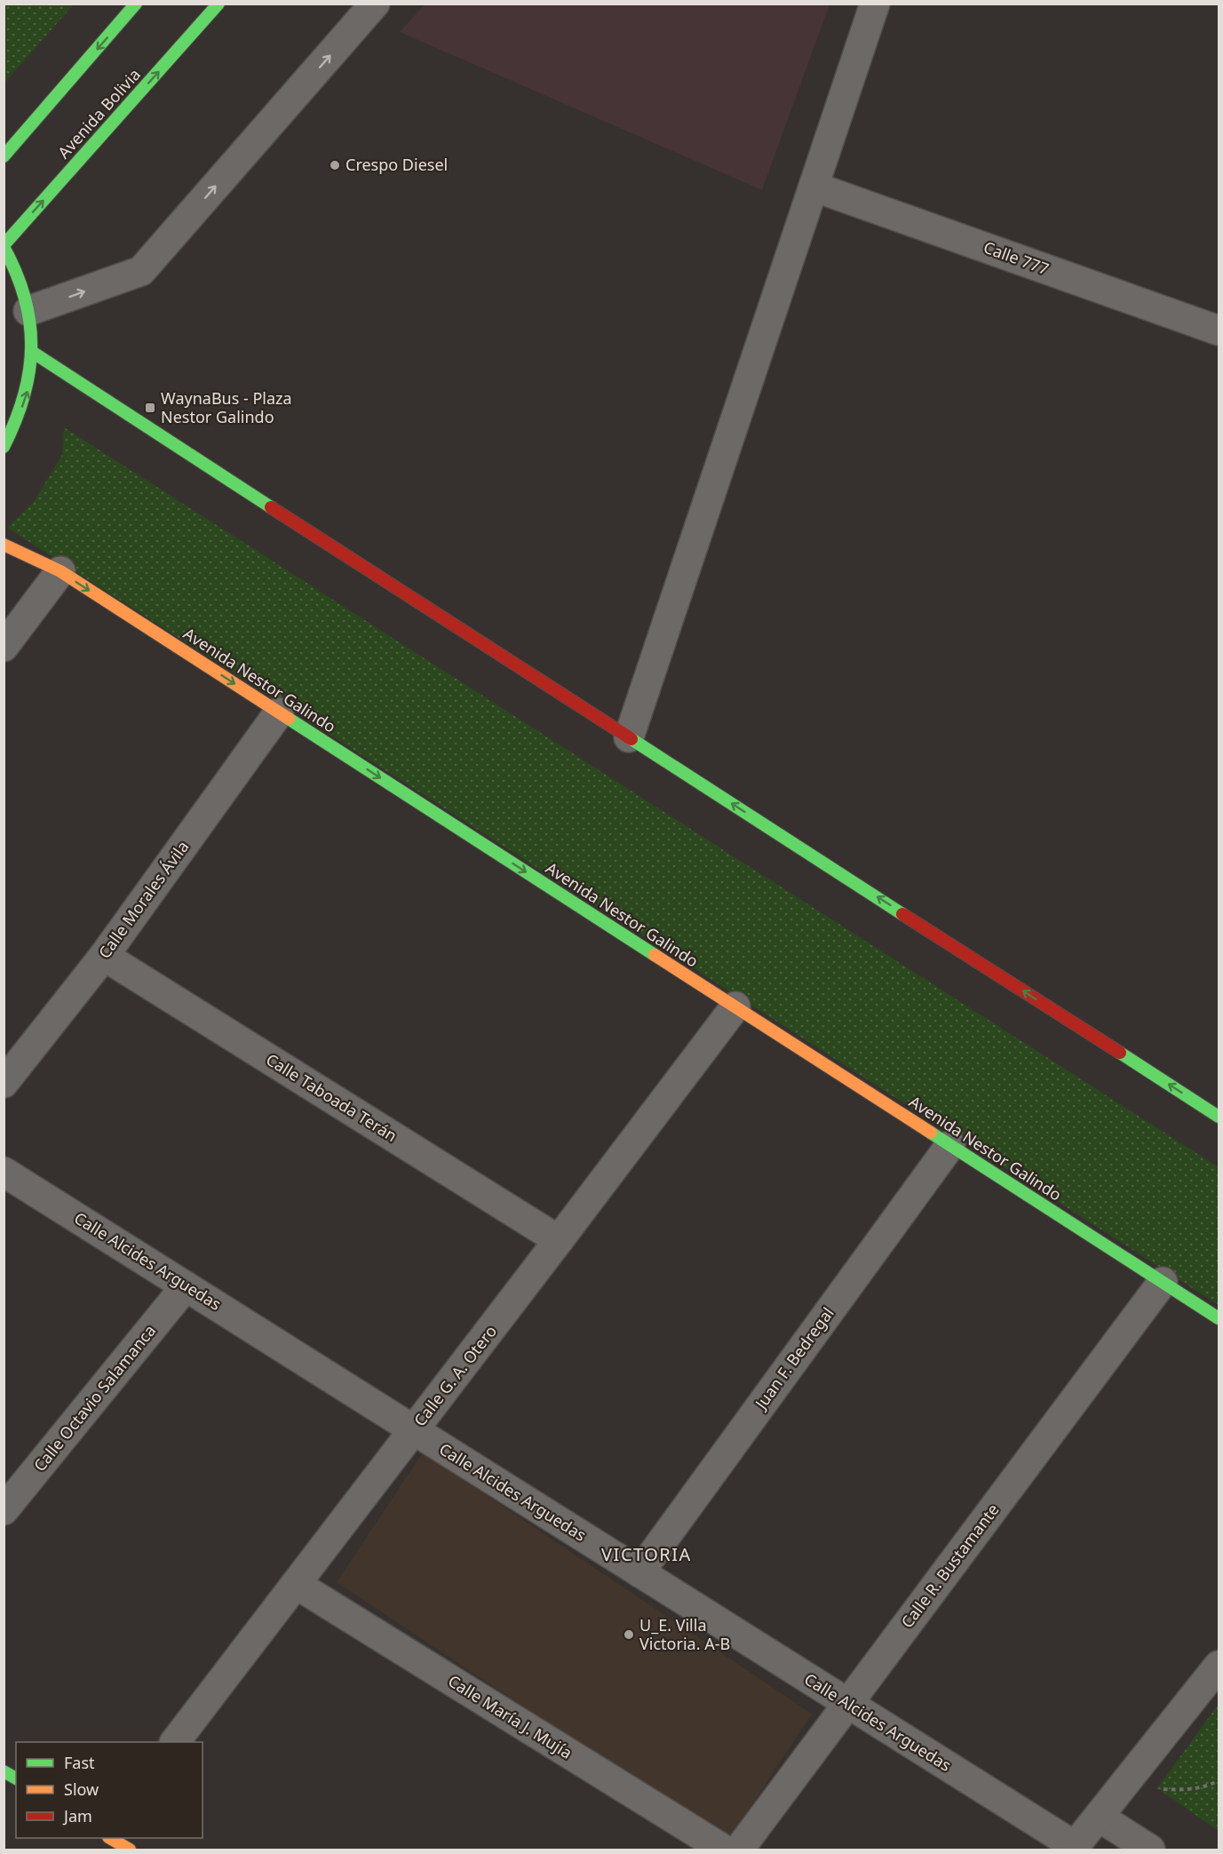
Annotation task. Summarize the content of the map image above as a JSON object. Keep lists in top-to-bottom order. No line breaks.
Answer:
{"streets":{"street":["Avenida Bolivia","Calle 777","Avenida Nestor Galindo","Calle Morales Ávila","Calle Taboada Terán","Calle Alcides Arguedas","Juan F. Bedregal","Calle G. A. Otero","Calle Octavio Salamanca","Calle R. Bustamante","Calle María J. Mujía"]},"crossings":[["Avenida Nestor Galindo","Calle Morales Ávila"],["Avenida Nestor Galindo","Juan F. Bedregal"],["Avenida Nestor Galindo","Calle G. A. Otero"],["Avenida Nestor Galindo","Calle R. Bustamante"],["Calle Morales Ávila","Calle Taboada Terán"],["Calle Taboada Terán","Calle G. A. Otero"],["Calle Alcides Arguedas","Juan F. Bedregal"],["Calle Alcides Arguedas","Calle G. A. Otero"],["Calle Alcides Arguedas","Calle Octavio Salamanca"],["Calle Alcides Arguedas","Calle R. Bustamante"],["Calle G. A. Otero","Calle María J. Mujía"]],"one_way":["Avenida Nestor Galindo"],"districts":["VICTORIA"],"places":{"other":["Crespo Diesel","U_E. Villa Victoria. A-B"],"transit":["WaynaBus - Plaza Nestor Galindo"]},"legend":["Fast","Slow","Jam"]}
